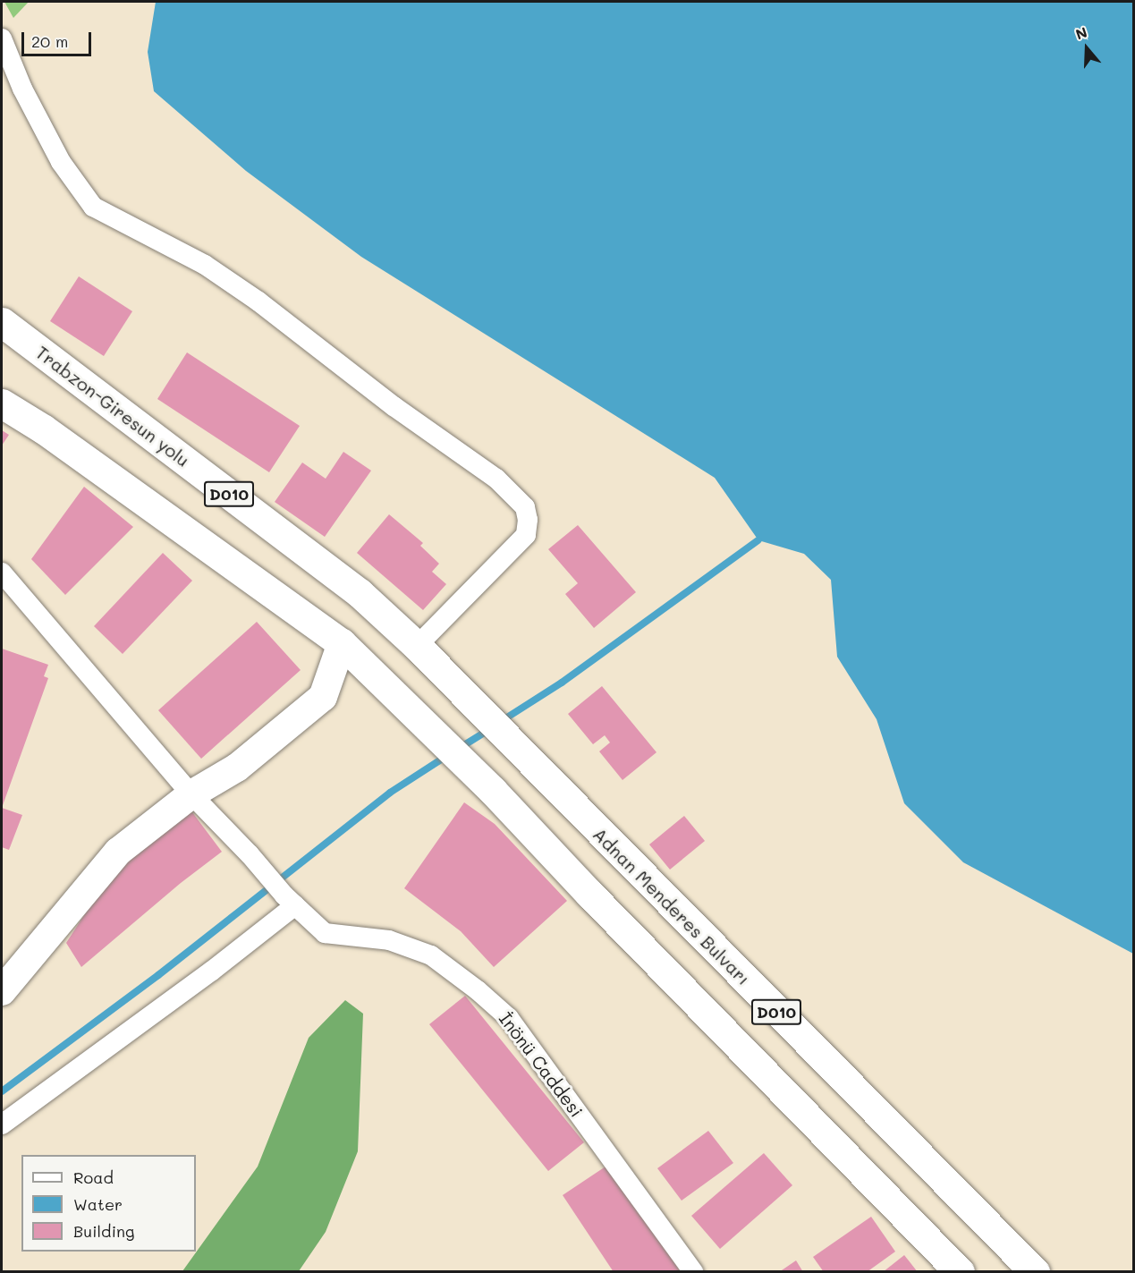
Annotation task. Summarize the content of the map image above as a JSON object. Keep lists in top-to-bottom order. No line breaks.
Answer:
{"streets":{"highway":["Trabzon-Giresun yolu","D010","Adnan Menderes Bulvarı"],"street":["İnönü Caddesi"]},"crossings":[["Trabzon-Giresun yolu","Adnan Menderes Bulvarı"]],"legend":["Road","Water","Building"],"scale_bar":"20 m","north":"top"}
